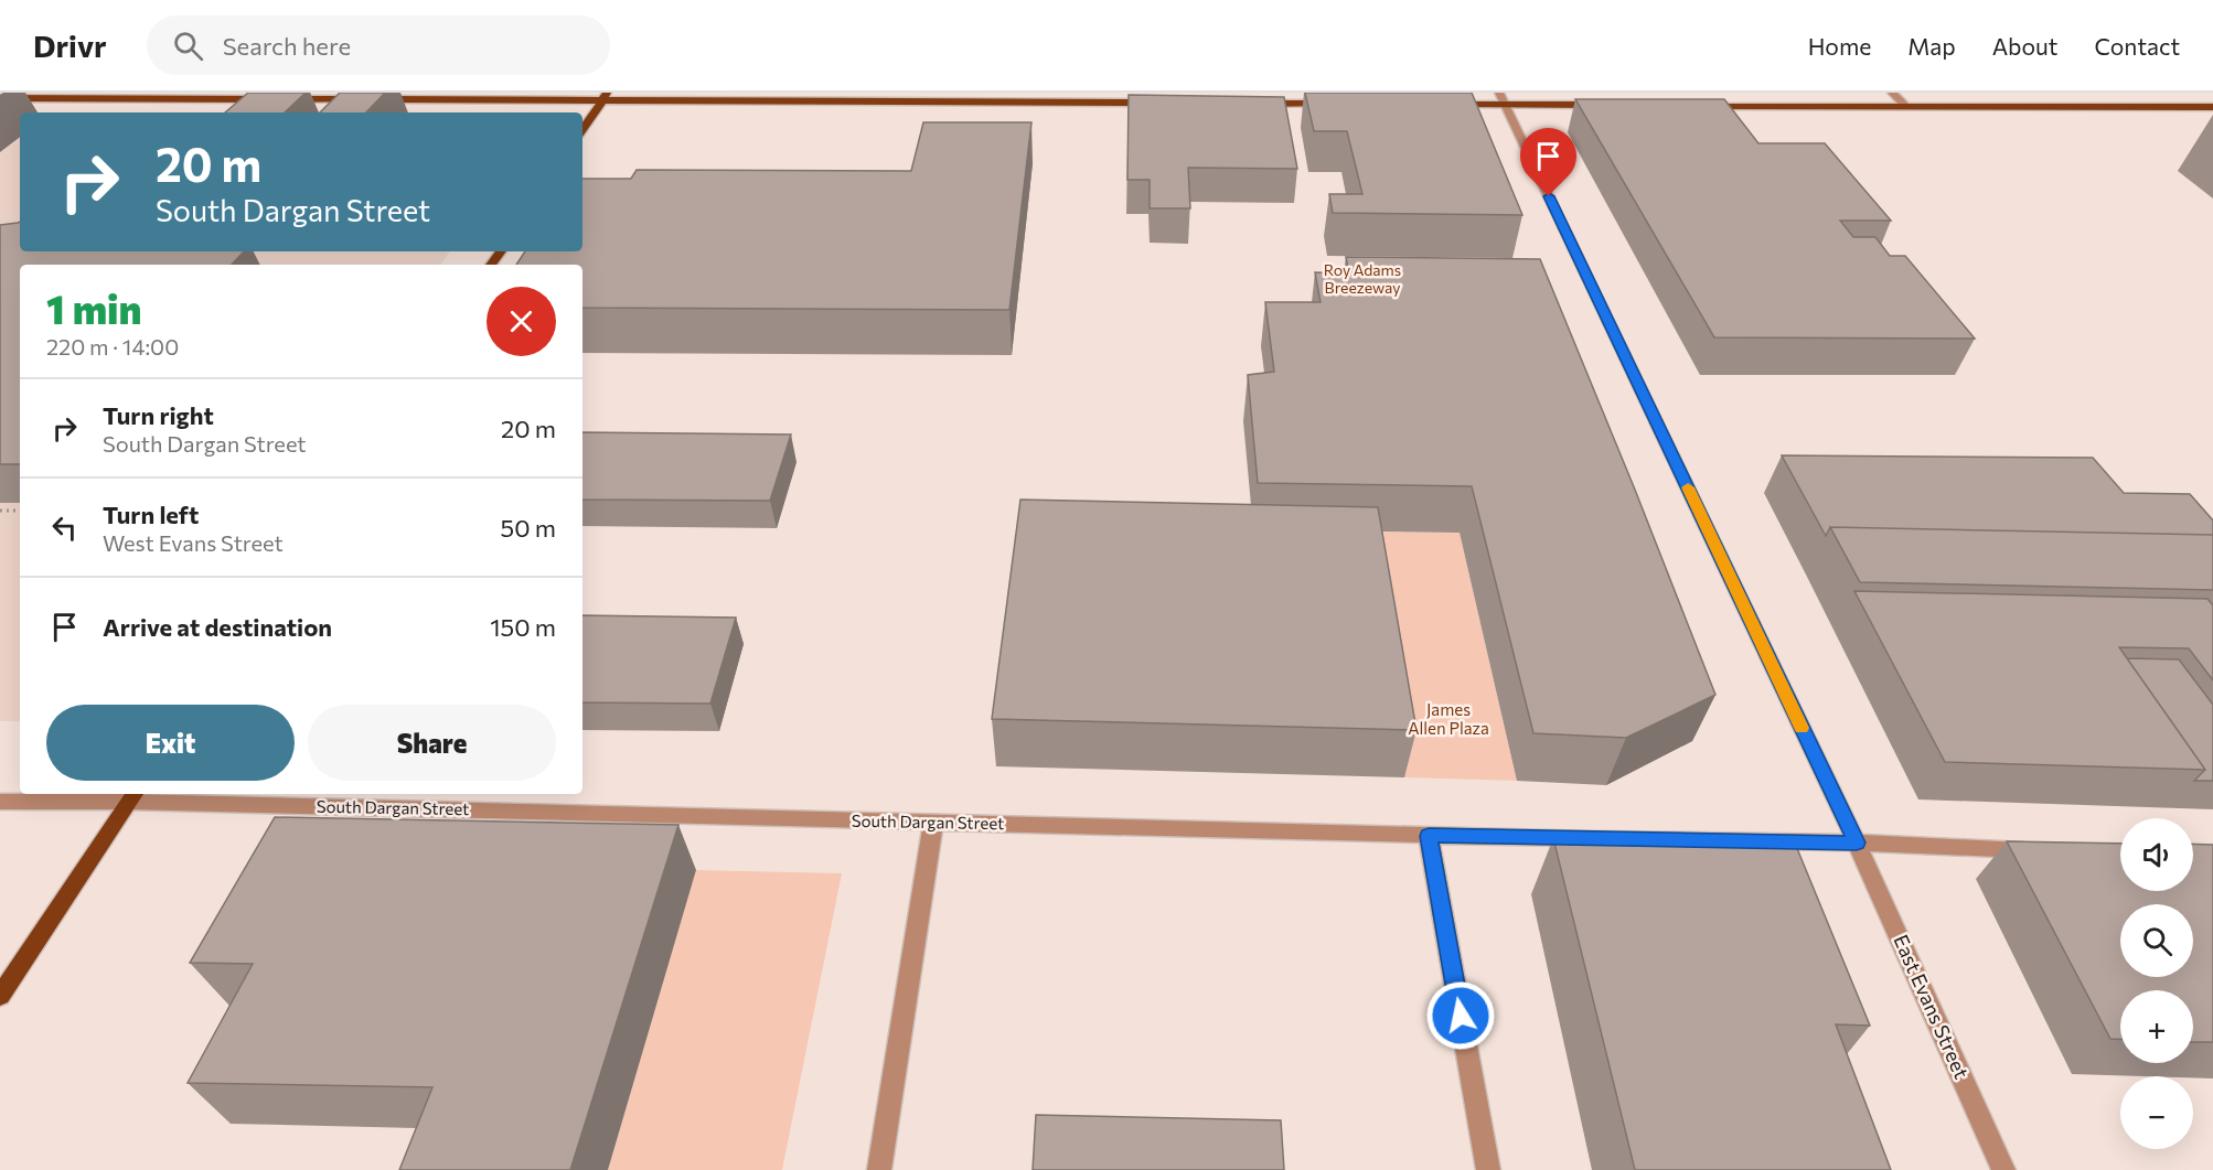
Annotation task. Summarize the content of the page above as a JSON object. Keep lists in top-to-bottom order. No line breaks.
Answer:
{"streets":{"street":["South Dargan Street","East Evans Street"]},"crossings":[["South Dargan Street","East Evans Street"]],"parks":["Roy Adams Breezeway","James Allen Plaza"],"page":{"header":"Drivr","search":"Search here","nav":["Home","Map","About","Contact"],"turn":["20 m","South Dargan Street"],"heading":["1 min","220 m · 14:00"],"list":[{"name":"Turn right","note":"South Dargan Street","value":"20 m"},{"name":"Turn left","note":"West Evans Street","value":"50 m"},{"name":"Arrive at destination","value":"150 m"}],"buttons":["Exit","Share"],"map_buttons":["+","−"]}}
